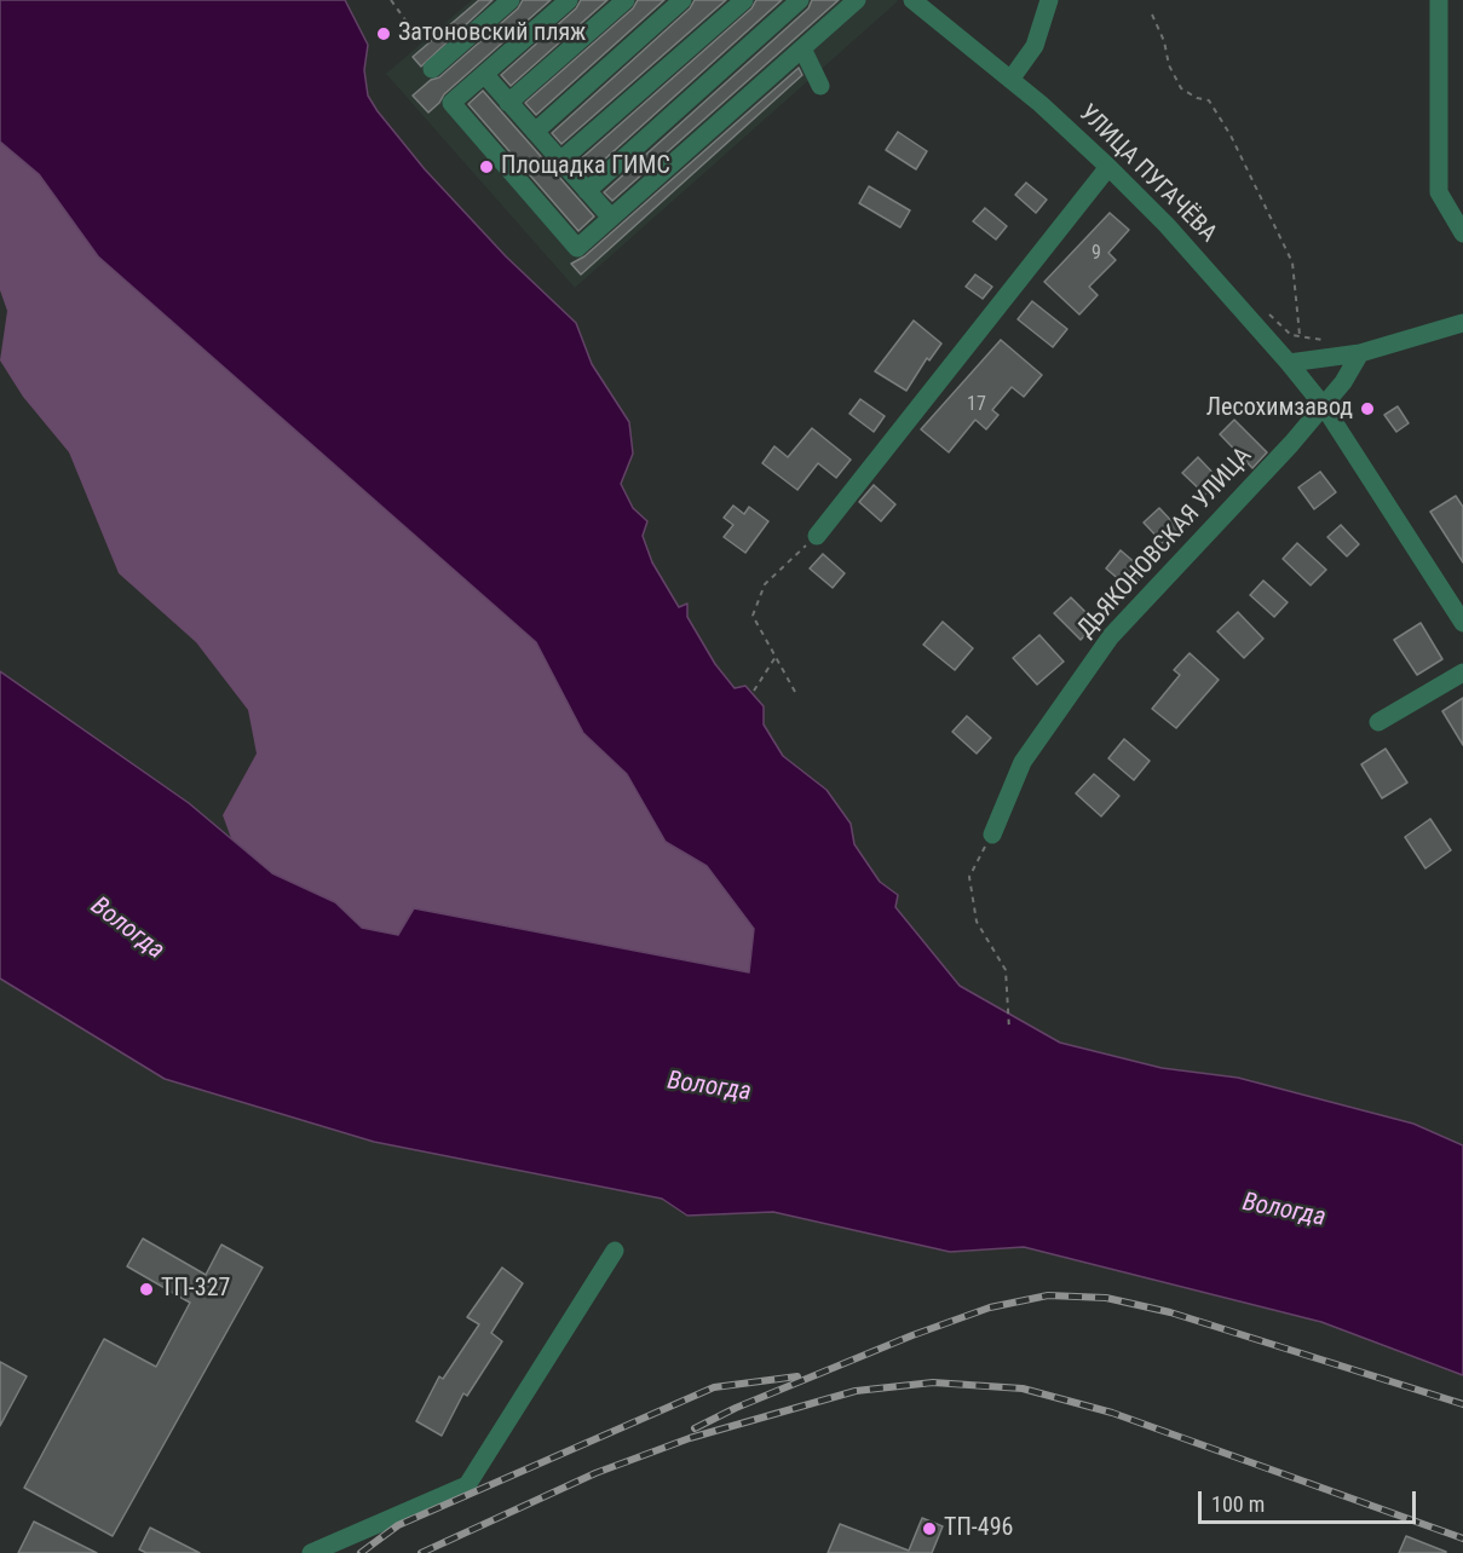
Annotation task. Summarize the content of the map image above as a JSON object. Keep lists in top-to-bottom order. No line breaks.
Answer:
{"streets":{"street":["УЛИЦА ПУГАЧЁВА","ДЬЯКОНОВСКАЯ УЛИЦА"]},"crossings":[["УЛИЦА ПУГАЧЁВА","ДЬЯКОНОВСКАЯ УЛИЦА"]],"water":["Вологда"],"places":["Затоновский пляж","Площадка ГИМС","Лесохимзавод","ТП-327","ТП-496"],"house_numbers":["9","17"],"scale_bar":"100 m"}
